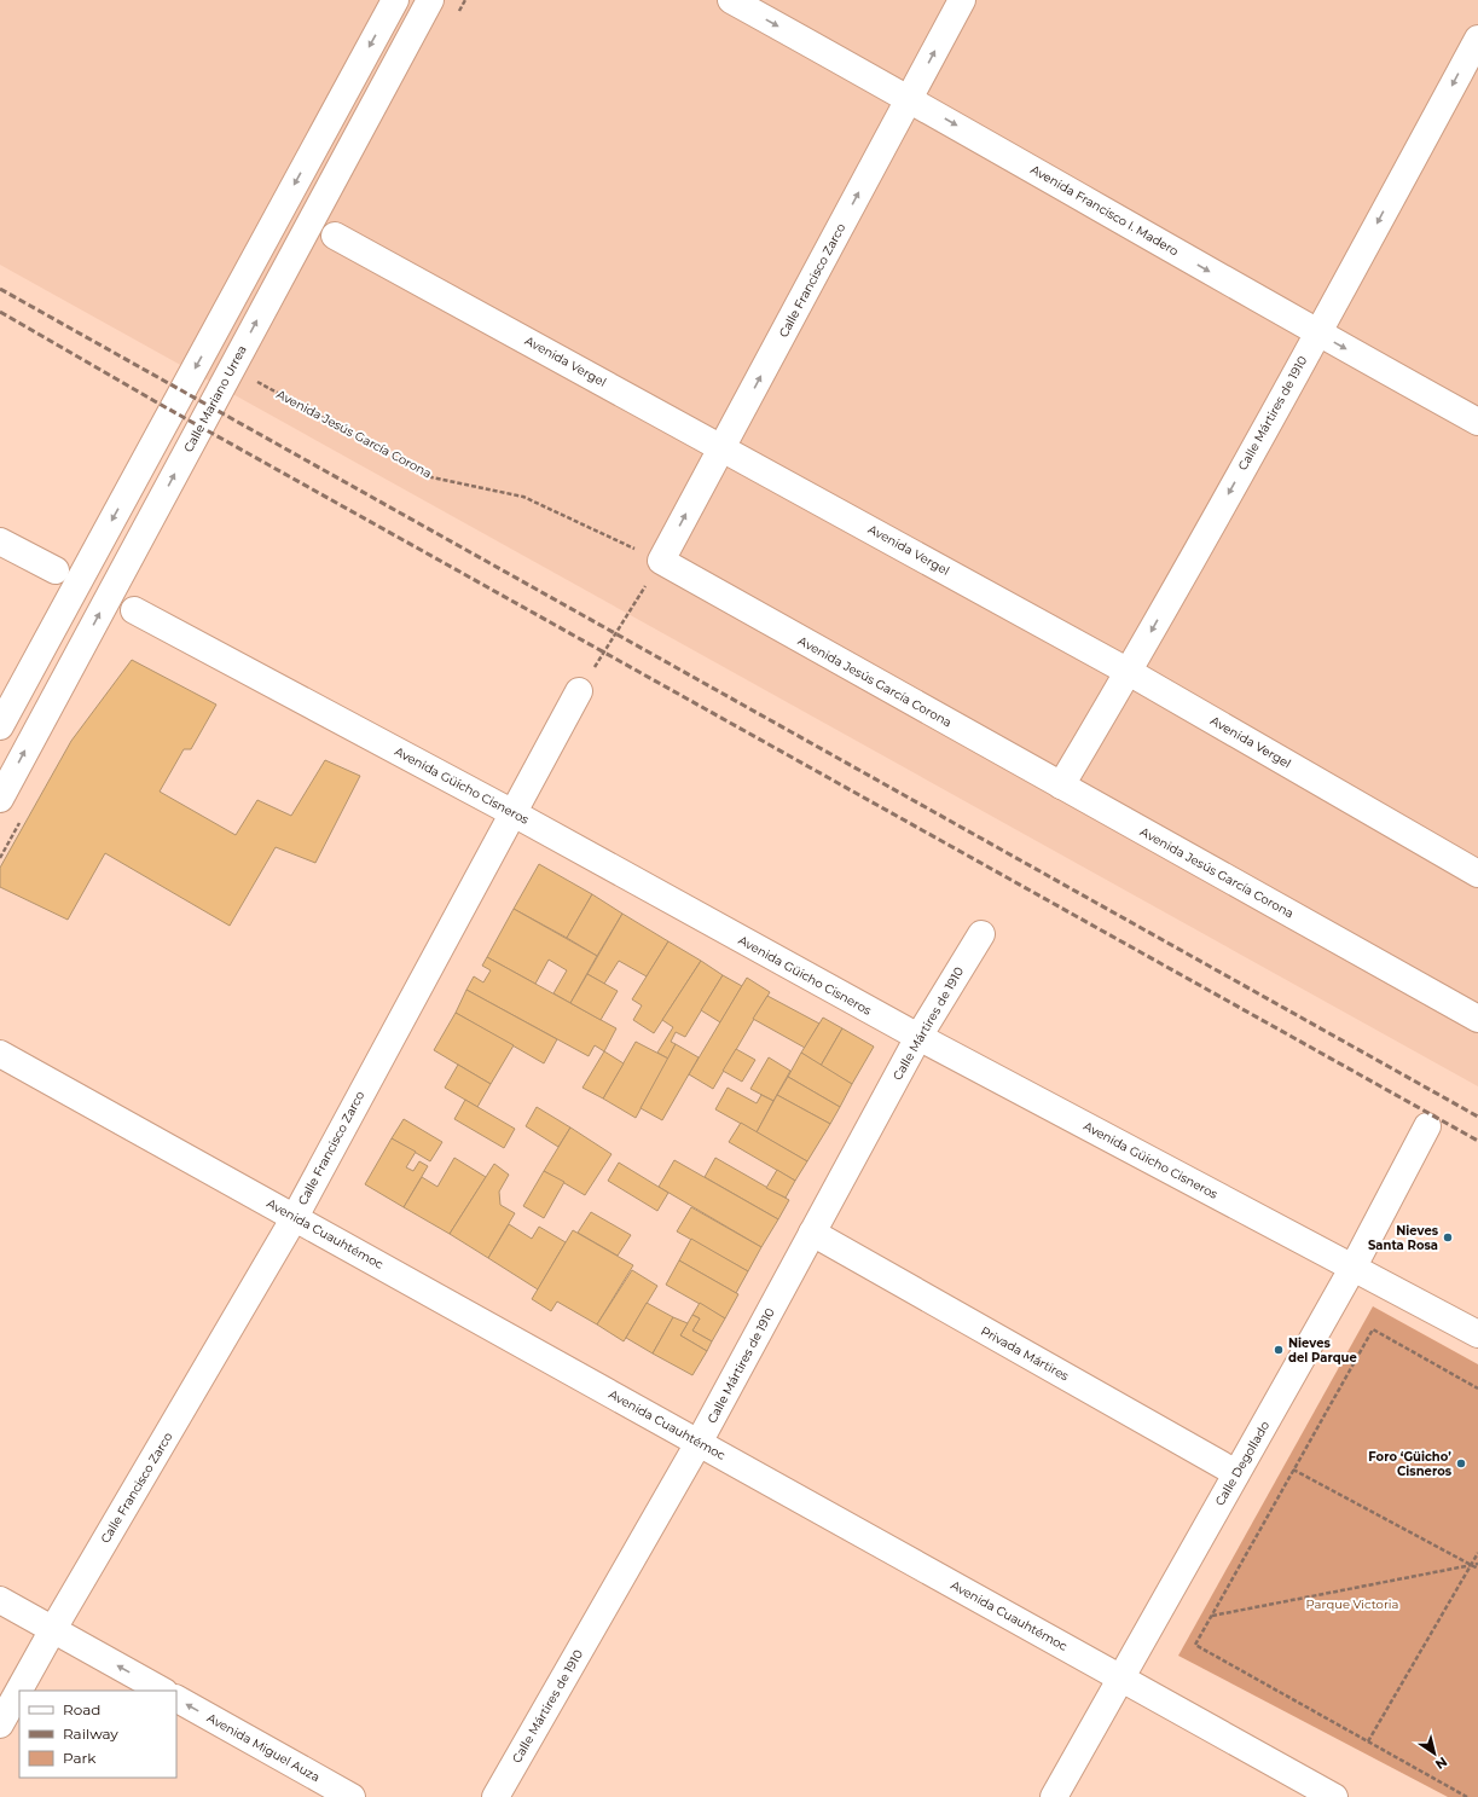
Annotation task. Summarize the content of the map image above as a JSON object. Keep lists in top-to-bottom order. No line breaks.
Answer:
{"streets":{"street":["Avenida Francisco I. Madero","Calle Francisco Zarco","Avenida Vergel","Calle Mariano Urrea","Calle Mártires de 1910","Avenida Jesús García Corona","Avenida Güicho Cisneros","Avenida Cuauhtémoc","Privada Mártires","Calle Degollado","Avenida Miguel Auza"]},"crossings":[["Avenida Francisco I. Madero","Calle Francisco Zarco"],["Avenida Francisco I. Madero","Calle Mártires de 1910"],["Calle Francisco Zarco","Avenida Vergel"],["Calle Francisco Zarco","Avenida Jesús García Corona"],["Calle Francisco Zarco","Avenida Güicho Cisneros"],["Calle Francisco Zarco","Avenida Cuauhtémoc"],["Avenida Vergel","Calle Mártires de 1910"],["Calle Mártires de 1910","Avenida Jesús García Corona"],["Calle Mártires de 1910","Avenida Güicho Cisneros"],["Calle Mártires de 1910","Avenida Cuauhtémoc"],["Calle Mártires de 1910","Privada Mártires"],["Avenida Güicho Cisneros","Calle Degollado"],["Avenida Cuauhtémoc","Calle Degollado"],["Privada Mártires","Calle Degollado"]],"one_way":["Avenida Francisco I. Madero","Calle Mártires de 1910","Avenida Miguel Auza"],"parks":["Parque Victoria"],"places":["Nieves Santa Rosa","Nieves del Parque","Foro ‘Güicho’ Cisneros"],"legend":["Road","Railway","Park"],"north":"bottom right"}
